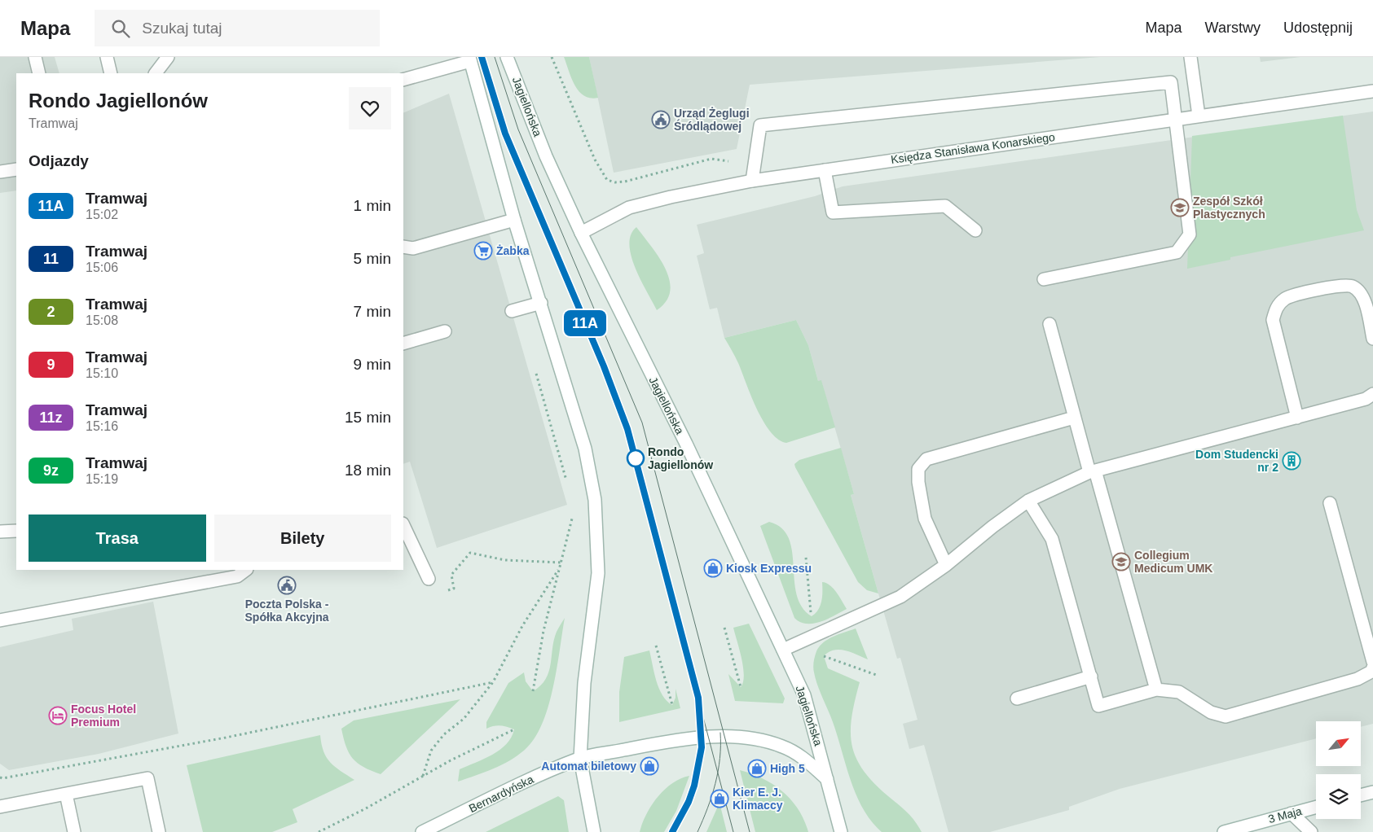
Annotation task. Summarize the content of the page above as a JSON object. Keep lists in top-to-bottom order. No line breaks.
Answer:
{"streets":{"street":["Jagiellońska","Księdza Stanisława Konarskiego","Bernardyńska","3 Maja"]},"crossings":[["Jagiellońska","Księdza Stanisława Konarskiego"]],"places":{"public building":["Urząd Żeglugi Śródlądowej","Poczta Polska - Spółka Akcyjna"],"school or university":["Zespół Szkół Plastycznych","Collegium Medicum UMK"],"supermarket":["Żabka"],"other":["Rondo Jagiellonów"],"building":["Dom Studencki nr 2"],"shop":["Kiosk Expressu","Automat biletowy","High 5","Kier E. J. Klimaccy"],"hotel":["Focus Hotel Premium"]},"lines":["tram line 11A"],"north":"top right","page":{"header":"Mapa","search":"Szukaj tutaj","nav":["Mapa","Warstwy","Udostępnij"],"on_map":"11A","heading":[["Rondo Jagiellonów","Tramwaj"],"Odjazdy"],"list":[{"mark":"11A","name":"Tramwaj","note":"15:02","value":"1 min"},{"mark":"11","name":"Tramwaj","note":"15:06","value":"5 min"},{"mark":"2","name":"Tramwaj","note":"15:08","value":"7 min"},{"mark":"9","name":"Tramwaj","note":"15:10","value":"9 min"},{"mark":"11z","name":"Tramwaj","note":"15:16","value":"15 min"},{"mark":"9z","name":"Tramwaj","note":"15:19","value":"18 min"}],"buttons":["Trasa","Bilety"]}}
